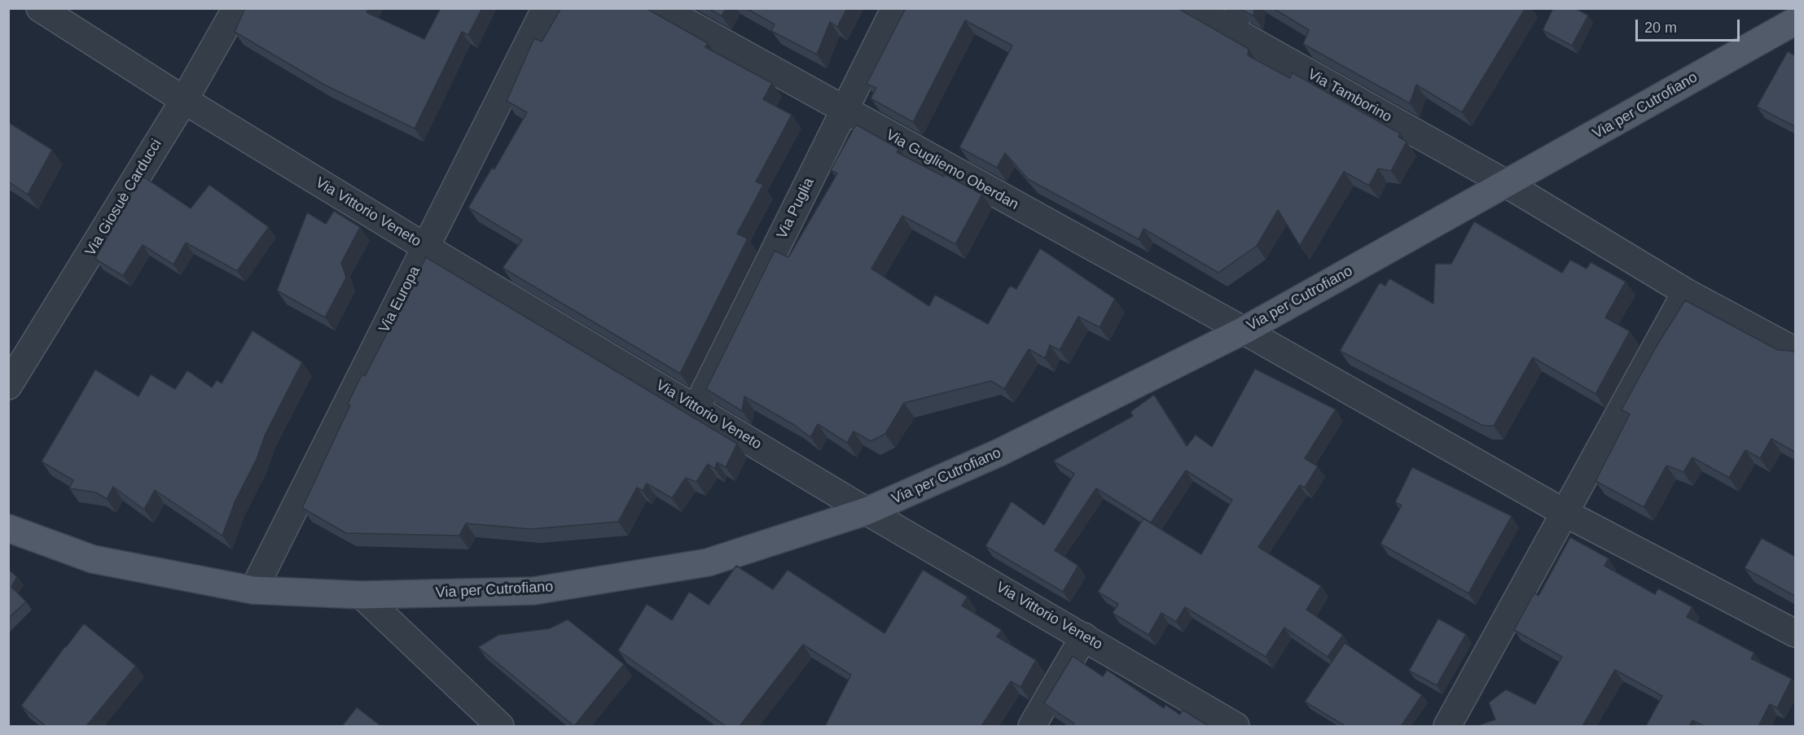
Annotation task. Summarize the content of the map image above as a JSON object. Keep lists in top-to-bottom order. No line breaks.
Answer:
{"streets":{"main road":["Via per Cutrofiano"],"street":["Via Tamborino","Via Gugliemo Oberdan","Via Giosuè Carducci","Via Puglia","Via Vittorio Veneto","Via Europa"]},"crossings":[["Via Tamborino","Via per Cutrofiano"],["Via per Cutrofiano","Via Gugliemo Oberdan"],["Via per Cutrofiano","Via Vittorio Veneto"],["Via per Cutrofiano","Via Europa"],["Via Gugliemo Oberdan","Via Puglia"],["Via Giosuè Carducci","Via Vittorio Veneto"],["Via Puglia","Via Vittorio Veneto"],["Via Vittorio Veneto","Via Europa"]],"scale_bar":"20 m"}
